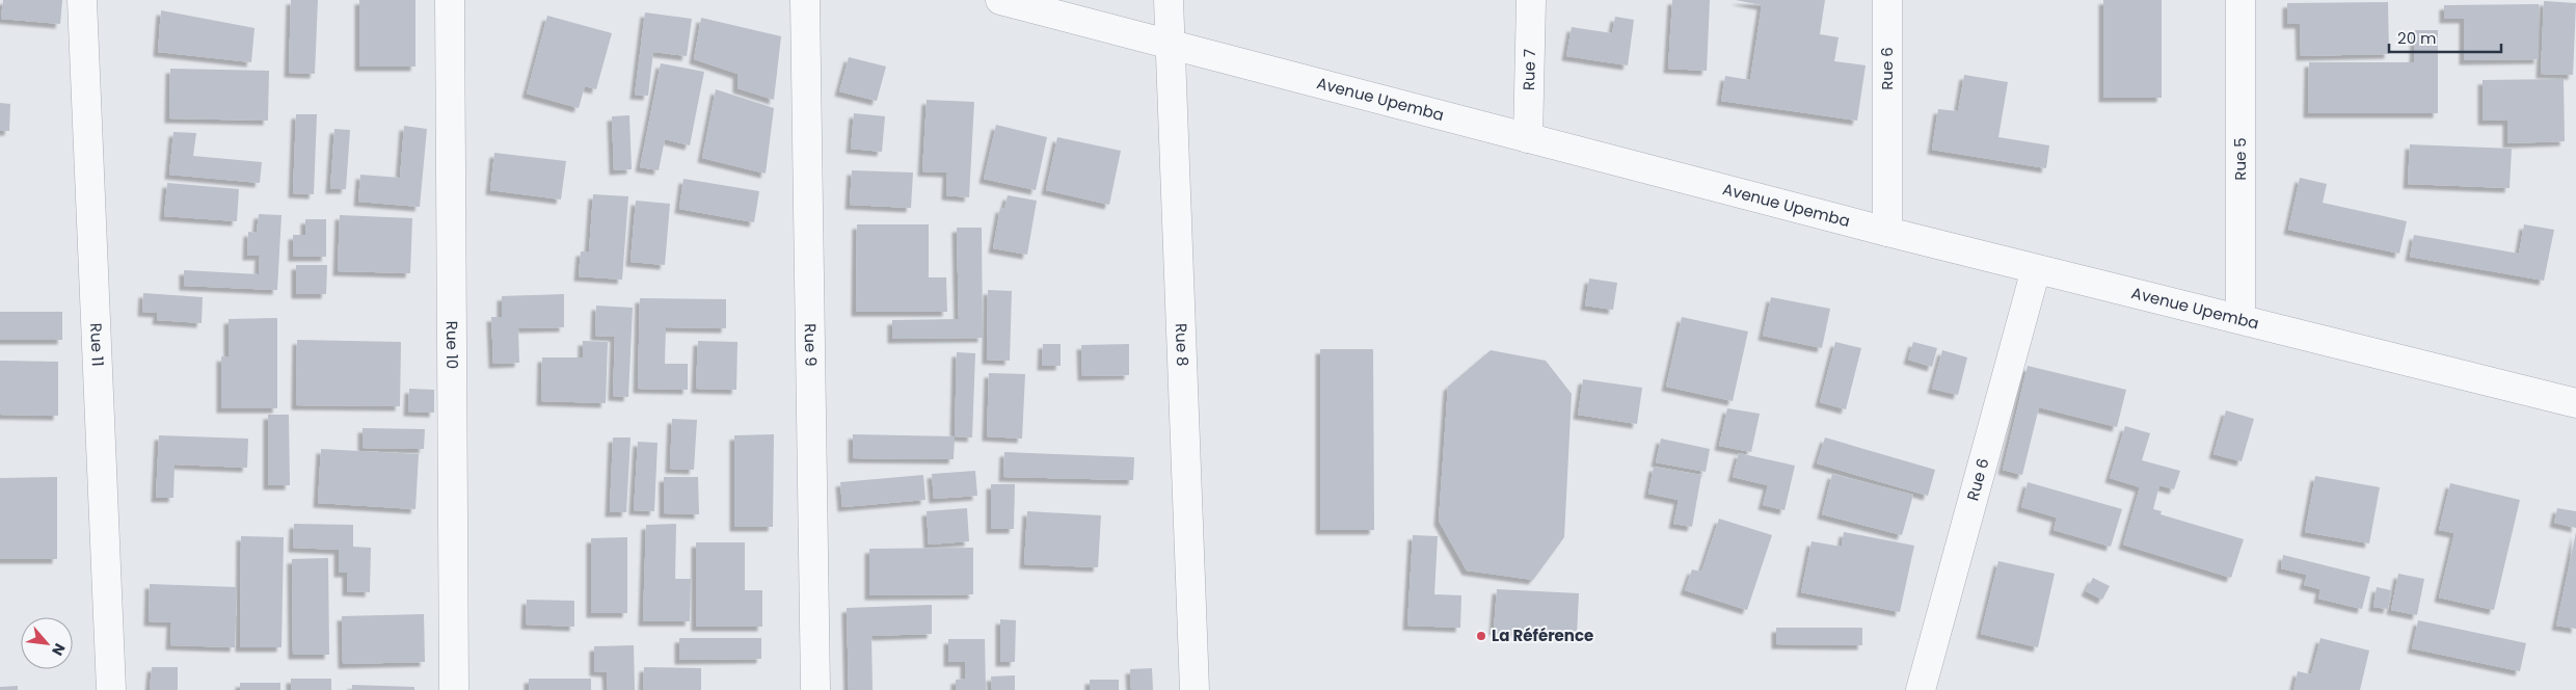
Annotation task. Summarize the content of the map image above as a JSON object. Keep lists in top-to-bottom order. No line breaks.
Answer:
{"streets":{"street":["Rue 6","Rue 7","Avenue Upemba","Rue 5","Rue 11","Rue 10","Rue 9","Rue 8"]},"crossings":[["Rue 6","Avenue Upemba"],["Rue 7","Avenue Upemba"],["Avenue Upemba","Rue 5"],["Avenue Upemba","Rue 8"]],"places":["La Référence"],"scale_bar":"20 m","north":"bottom right"}
